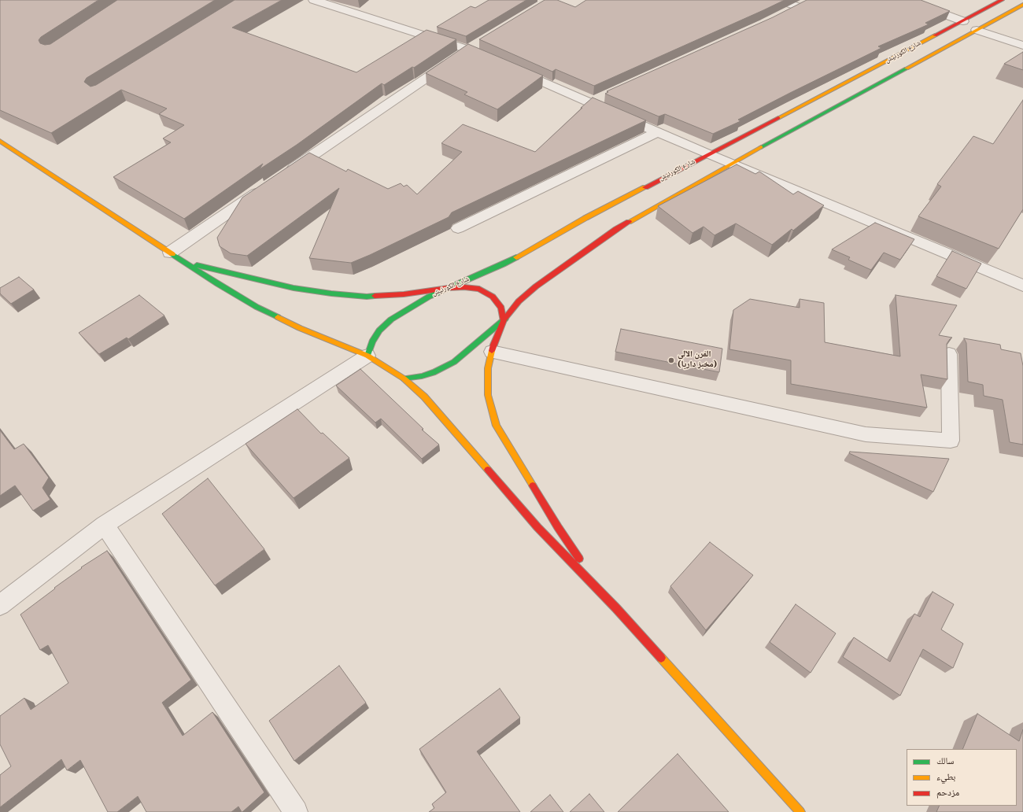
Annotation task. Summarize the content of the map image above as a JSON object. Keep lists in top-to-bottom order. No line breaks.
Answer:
{"streets":{"main road":["شارع الكورنيش"]},"places":["الفرن الآلي (مخبز داريا)"],"legend":["سالك","بطيء","مزدحم"]}
